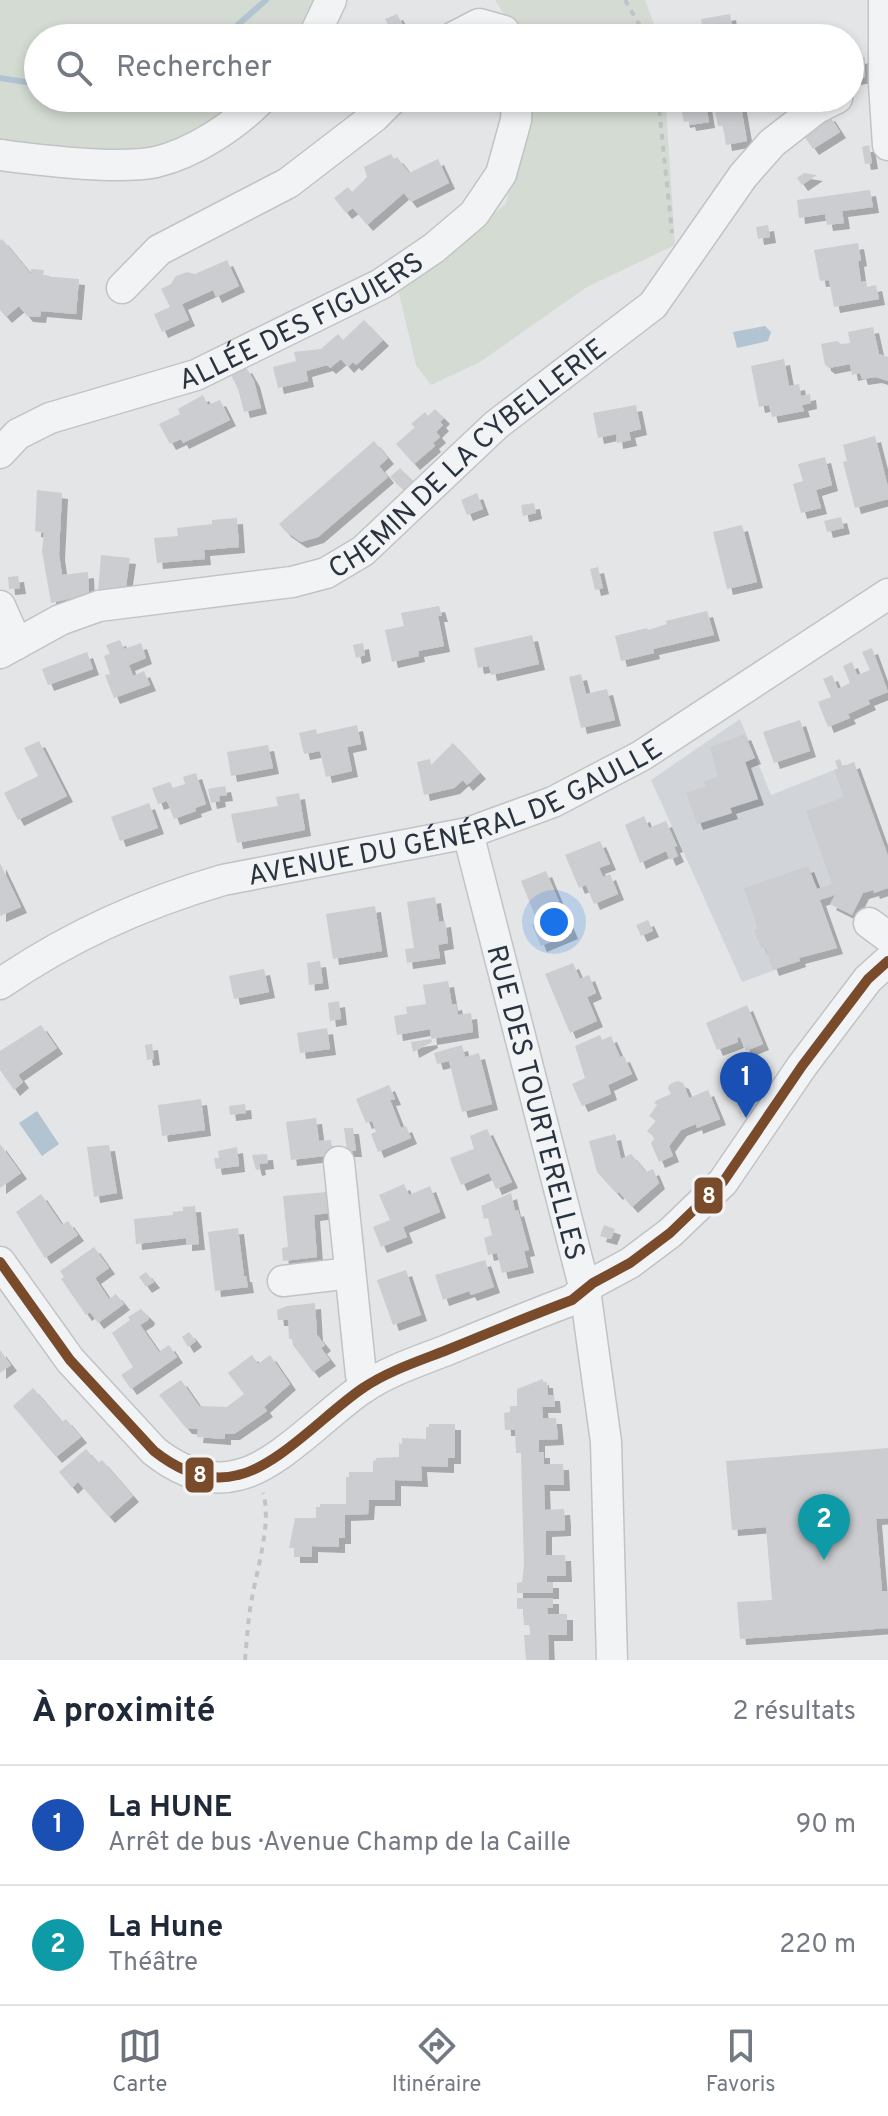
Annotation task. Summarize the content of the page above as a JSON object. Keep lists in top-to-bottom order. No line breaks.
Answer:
{"streets":{"street":["ALLÉE DES FIGUIERS","CHEMIN DE LA CYBELLERIE","AVENUE DU GÉNÉRAL DE GAULLE","RUE DES TOURTERELLES"]},"crossings":[["AVENUE DU GÉNÉRAL DE GAULLE","RUE DES TOURTERELLES"]],"lines":["transit line 8"],"page":{"search":"Rechercher","pins":["1","2"],"heading":["À proximité","2 résultats"],"list":[{"mark":"1","name":"La HUNE","note":"Arrêt de bus · Avenue Champ de la Caille","value":"90 m"},{"mark":"2","name":"La Hune","note":"Théâtre","value":"220 m"}],"nav":["Carte","Itinéraire","Favoris"]}}
